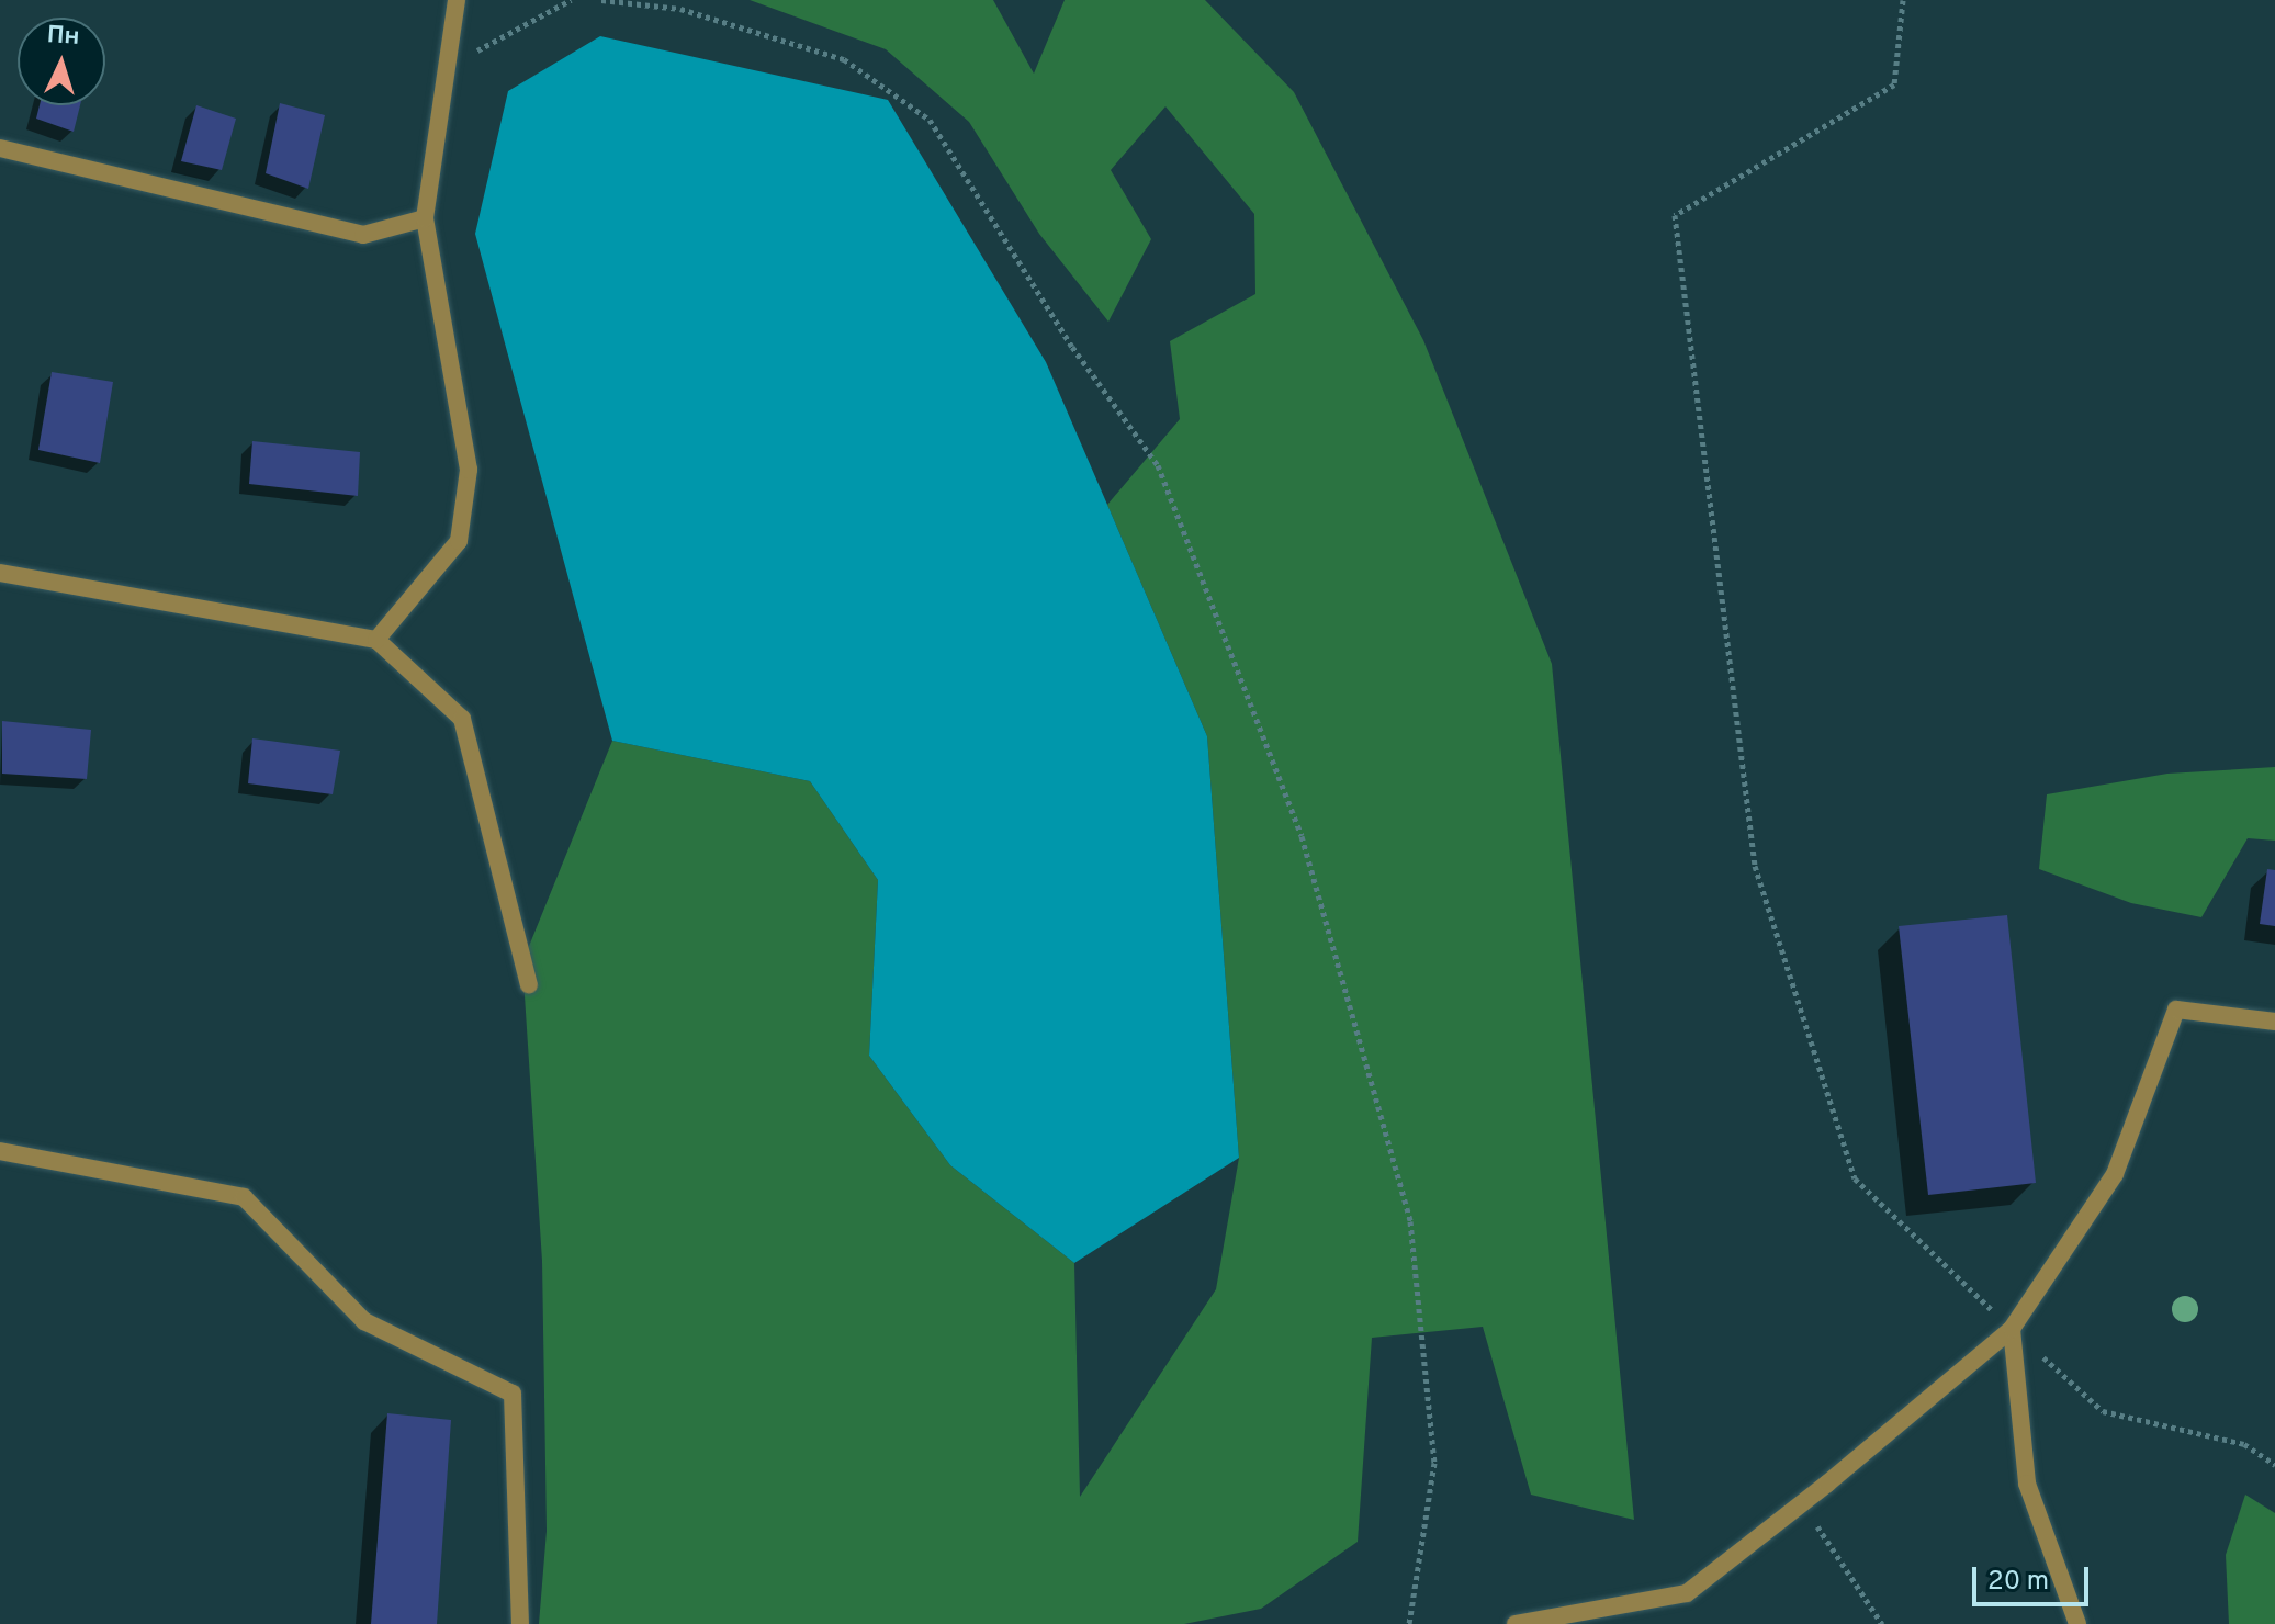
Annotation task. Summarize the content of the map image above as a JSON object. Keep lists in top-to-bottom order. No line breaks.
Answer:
{"scale_bar":"20 m","north":"top"}
